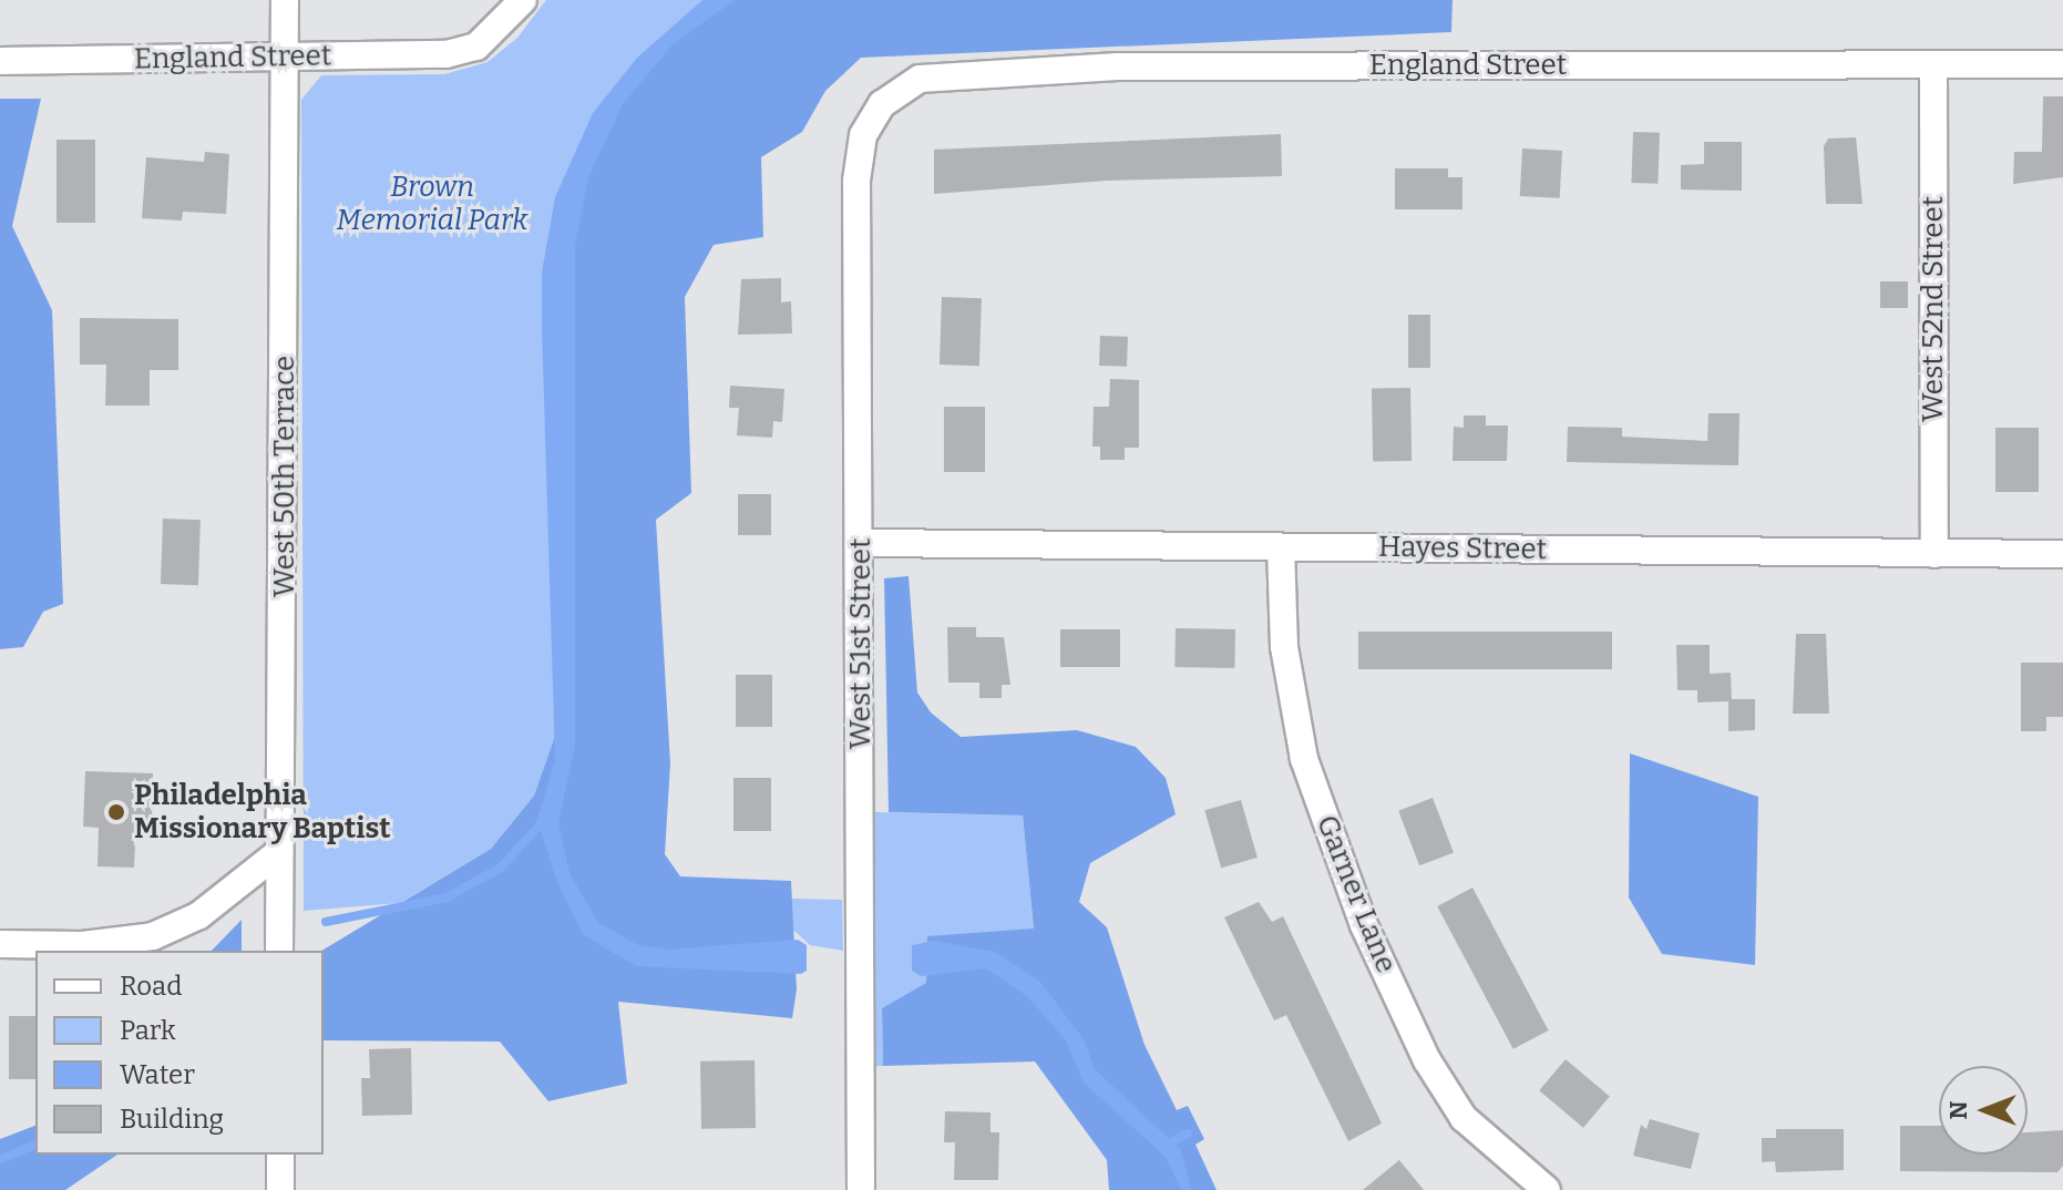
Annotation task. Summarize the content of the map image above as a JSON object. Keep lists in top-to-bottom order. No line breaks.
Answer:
{"streets":{"street":["England Street","West 52nd Street","West 50th Terrace","Hayes Street","West 51st Street","Garner Lane"]},"crossings":[["England Street","West 52nd Street"],["England Street","West 50th Terrace"],["England Street","West 51st Street"],["West 52nd Street","Hayes Street"],["Hayes Street","West 51st Street"],["Hayes Street","Garner Lane"]],"parks":["Brown Memorial Park"],"places":["Philadelphia Missionary Baptist"],"legend":["Road","Park","Water","Building"],"north":"left"}
